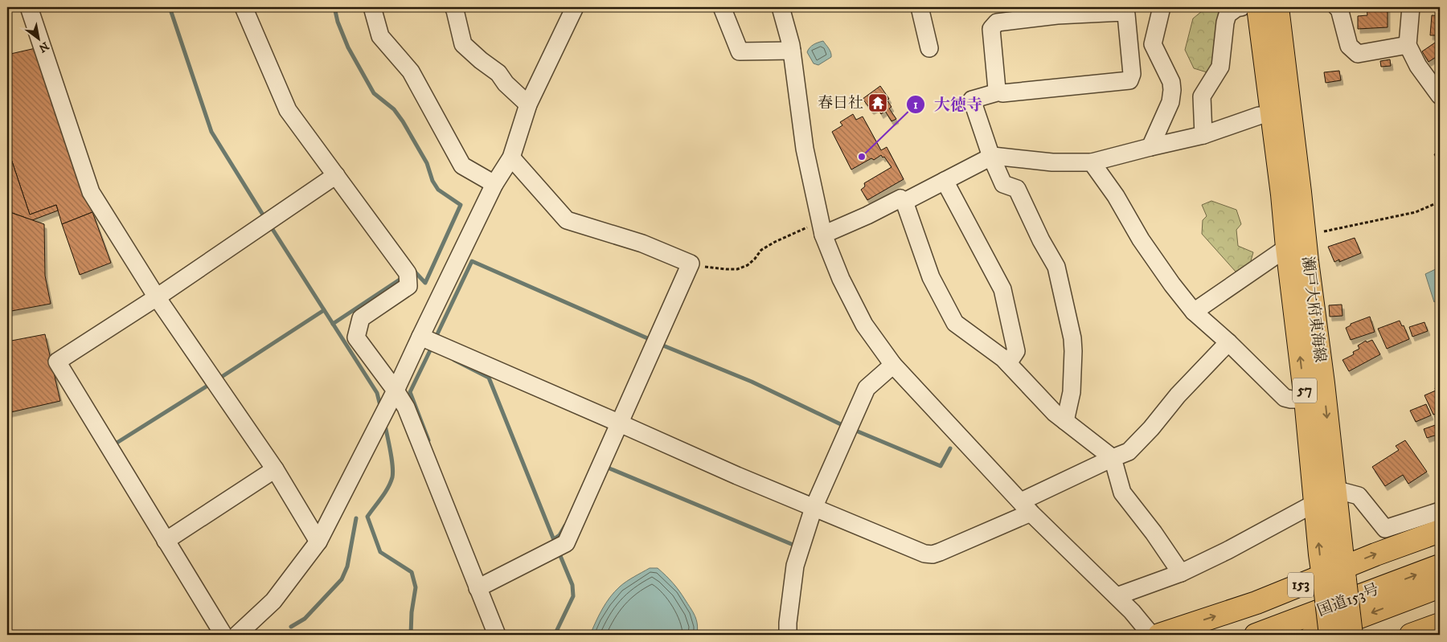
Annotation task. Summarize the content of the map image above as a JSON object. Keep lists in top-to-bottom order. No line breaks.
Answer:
{"streets":{"main road":["瀬戸大府東海線","57","153","国道153号"]},"crossings":[["瀬戸大府東海線","57"],["瀬戸大府東海線","153"]],"places":{"temple":["春日社"],"other":["大徳寺"]},"north":"bottom right"}
